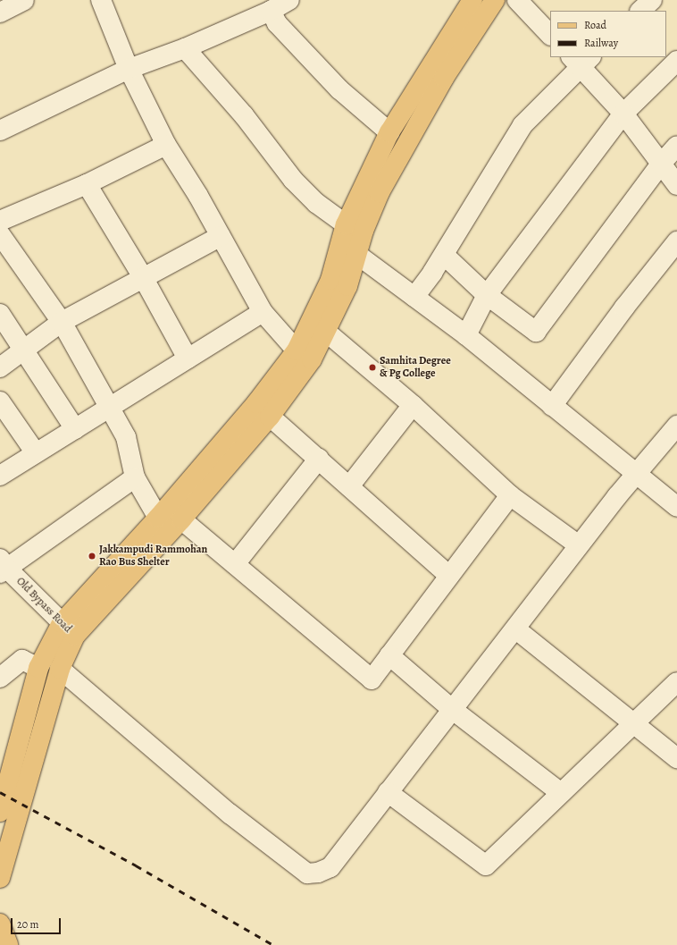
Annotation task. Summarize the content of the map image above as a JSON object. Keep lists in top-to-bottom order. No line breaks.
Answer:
{"streets":{"street":["Old Bypass Road"]},"places":["Samhita Degree & Pg College","Jakkampudi Rammohan Rao Bus Shelter"],"legend":["Road","Railway"],"scale_bar":"20 m"}
